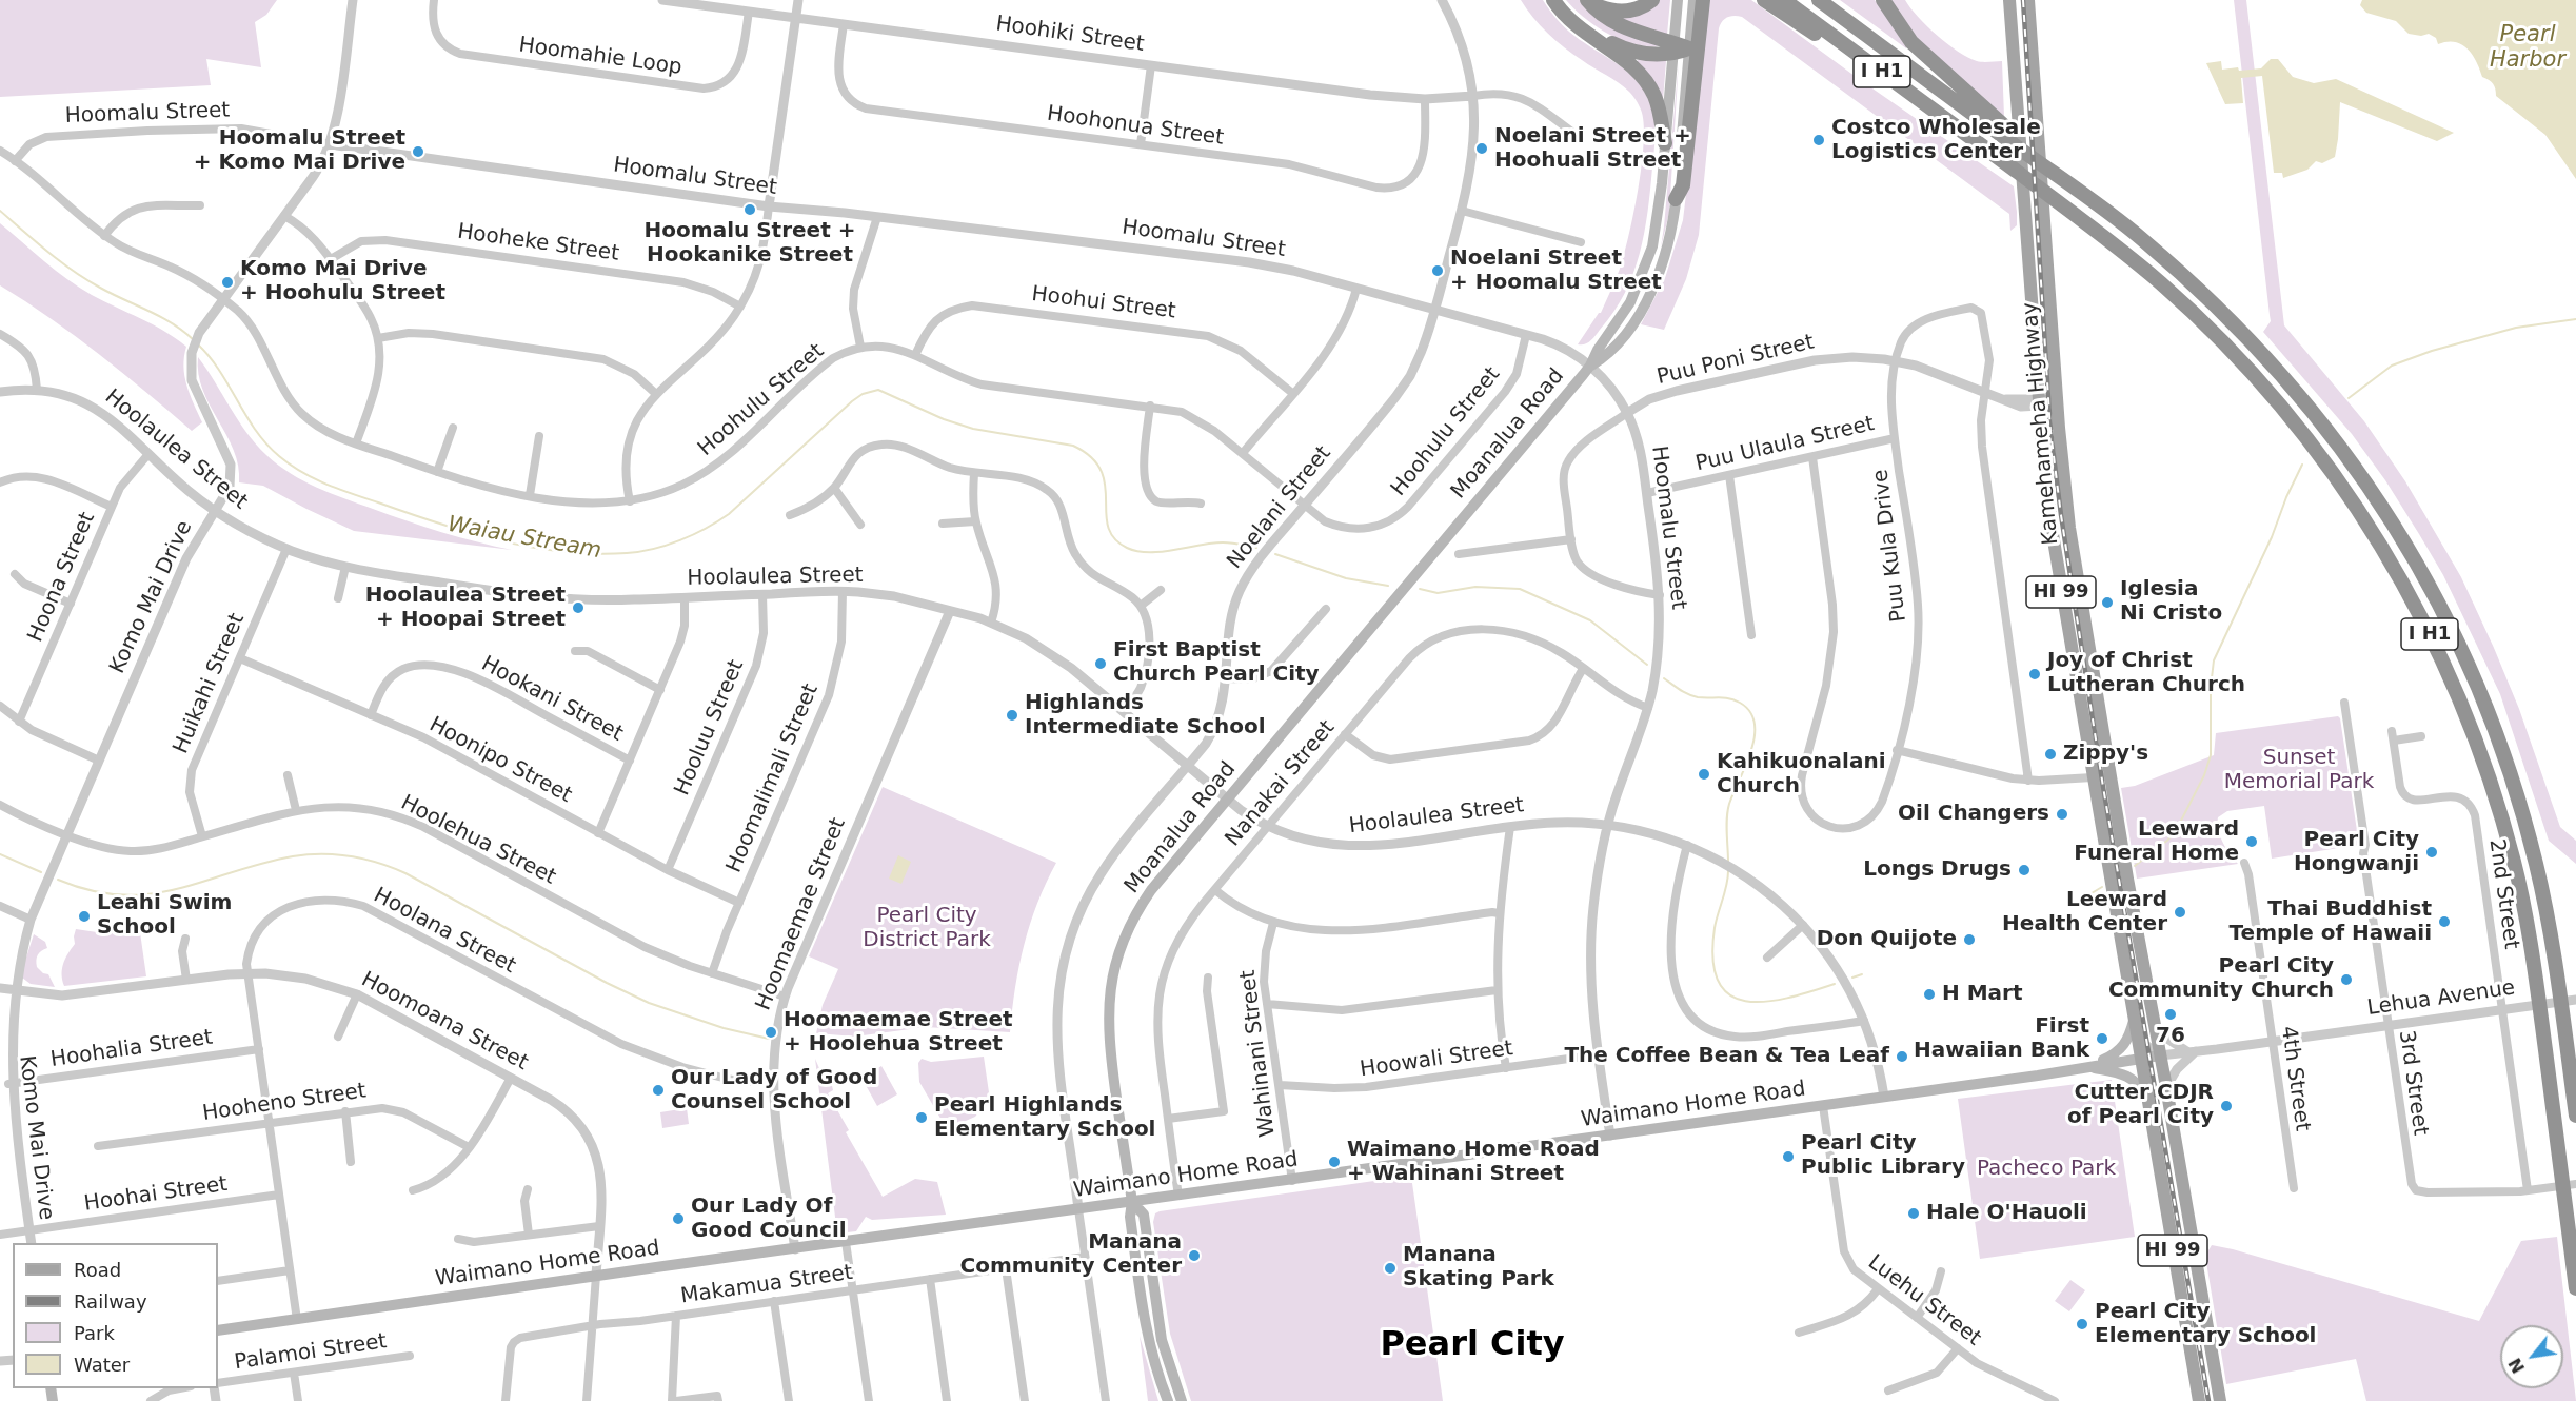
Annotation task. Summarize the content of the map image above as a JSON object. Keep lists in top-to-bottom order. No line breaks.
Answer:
{"streets":{"highway":["I H1"],"main road":["Kamehameha Highway","Moanalua Road","HI 99","Waimano Home Road"],"street":["Hoohiki Street","Hoomahie Loop","Hoomalu Street","Hoohonua Street","Hooheke Street","Hoohui Street","Puu Poni Street","Hoohulu Street","Puu Ulaula Street","Hoolaulea Street","Noelani Street","Puu Kula Drive","Hoona Street","Komo Mai Drive","Huikahi Street","Hookani Street","Hooluu Street","Hoonipo Street","Hoomalimali Street","Nanakai Street","Hoolehua Street","2nd Street","Hoomaemae Street","Hoolana Street","Lehua Avenue","Hoomoana Street","Hoohalia Street","Wahinani Street","Hoowali Street","4th Street","3rd Street","Hooheno Street","Hoohai Street","Makamua Street","Luehu Street","Palamoi Street"]},"crossings":[["Hoohiki Street","Hoomahie Loop"],["Hoohiki Street","Hoohonua Street"],["Hoohiki Street","Noelani Street"],["Hoomalu Street","Puu Poni Street"],["Hoomalu Street","Hoohulu Street"],["Hoomalu Street","Moanalua Road"],["Hoomalu Street","Puu Ulaula Street"],["Hoomalu Street","Hoolaulea Street"],["Hoomalu Street","Noelani Street"],["Hoomalu Street","Komo Mai Drive"],["Hoomalu Street","Nanakai Street"],["Hoomalu Street","Hoowali Street"],["Hoomalu Street","Waimano Home Road"],["Hoohui Street","Hoohulu Street"],["Puu Poni Street","Kamehameha Highway"],["Puu Poni Street","Puu Kula Drive"],["Hoohulu Street","Noelani Street"],["Hoohulu Street","Komo Mai Drive"],["Kamehameha Highway","Lehua Avenue"],["Kamehameha Highway","Waimano Home Road"],["Moanalua Road","Hoolaulea Street"],["Moanalua Road","Waimano Home Road"],["Puu Ulaula Street","Puu Kula Drive"],["Hoolaulea Street","Noelani Street"],["Hoolaulea Street","Hoona Street"],["Hoolaulea Street","Komo Mai Drive"],["Hoolaulea Street","Huikahi Street"],["Hoolaulea Street","Hooluu Street"],["Hoolaulea Street","Hoomalimali Street"],["Hoolaulea Street","Nanakai Street"],["Hoolaulea Street","Hoomaemae Street"],["Hoolaulea Street","Waimano Home Road"],["Noelani Street","Waimano Home Road"],["Noelani Street","Makamua Street"],["Komo Mai Drive","Hoolehua Street"],["Komo Mai Drive","Hoomoana Street"],["Komo Mai Drive","Hoohalia Street"],["Komo Mai Drive","Hoohai Street"],["Huikahi Street","Hoonipo Street"],["Huikahi Street","Hoolehua Street"],["Hookani Street","Hoonipo Street"],["Hooluu Street","Hoonipo Street"],["Hoonipo Street","Hoomalimali Street"],["Hoomalimali Street","Hoolehua Street"],["Nanakai Street","Waimano Home Road"],["Hoolehua Street","Hoomaemae Street"],["2nd Street","Lehua Avenue"],["2nd Street","3rd Street"],["Hoomaemae Street","Hoolana Street"],["Hoomaemae Street","Waimano Home Road"],["Hoolana Street","Hoomoana Street"],["Hoolana Street","Hoohalia Street"],["Hoolana Street","Hooheno Street"],["Hoolana Street","Waimano Home Road"],["Hoolana Street","Hoohai Street"],["Lehua Avenue","4th Street"],["Lehua Avenue","3rd Street"],["Lehua Avenue","Waimano Home Road"],["Hoomoana Street","Waimano Home Road"],["Hoomoana Street","Makamua Street"],["Wahinani Street","Hoowali Street"],["Wahinani Street","Waimano Home Road"],["Waimano Home Road","Luehu Street"]],"districts":["Pearl City"],"water":["Pearl Harbor","Waiau Stream"],"parks":["Sunset Memorial Park","Pearl City District Park","Pacheco Park"],"places":["Costco Wholesale Logistics Center","Noelani Street + Hoohuali Street","Hoomalu Street + Komo Mai Drive","Hoomalu Street + Hookanike Street","Noelani Street + Hoomalu Street","Komo Mai Drive + Hoohulu Street","Iglesia Ni Cristo","Hoolaulea Street + Hoopai Street","First Baptist Church Pearl City","Joy of Christ Lutheran Church","Highlands Intermediate School","Zippy's","Kahikuonalani Church","Oil Changers","Leeward Funeral Home","Pearl City Hongwanji","Longs Drugs","Leeward Health Center","Leahi Swim School","Thai Buddhist Temple of Hawaii","Don Quijote","Pearl City Community Church","H Mart","76","Hoomaemae Street + Hoolehua Street","First Hawaiian Bank","The Coffee Bean & Tea Leaf","Our Lady of Good Counsel School","Cutter CDJR of Pearl City","Pearl Highlands Elementary School","Pearl City Public Library","Waimano Home Road + Wahinani Street","Hale O'Hauoli","Our Lady Of Good Council","Manana Community Center","Manana Skating Park","Pearl City Elementary School"],"legend":["Road","Railway","Park","Water"],"north":"bottom left"}
